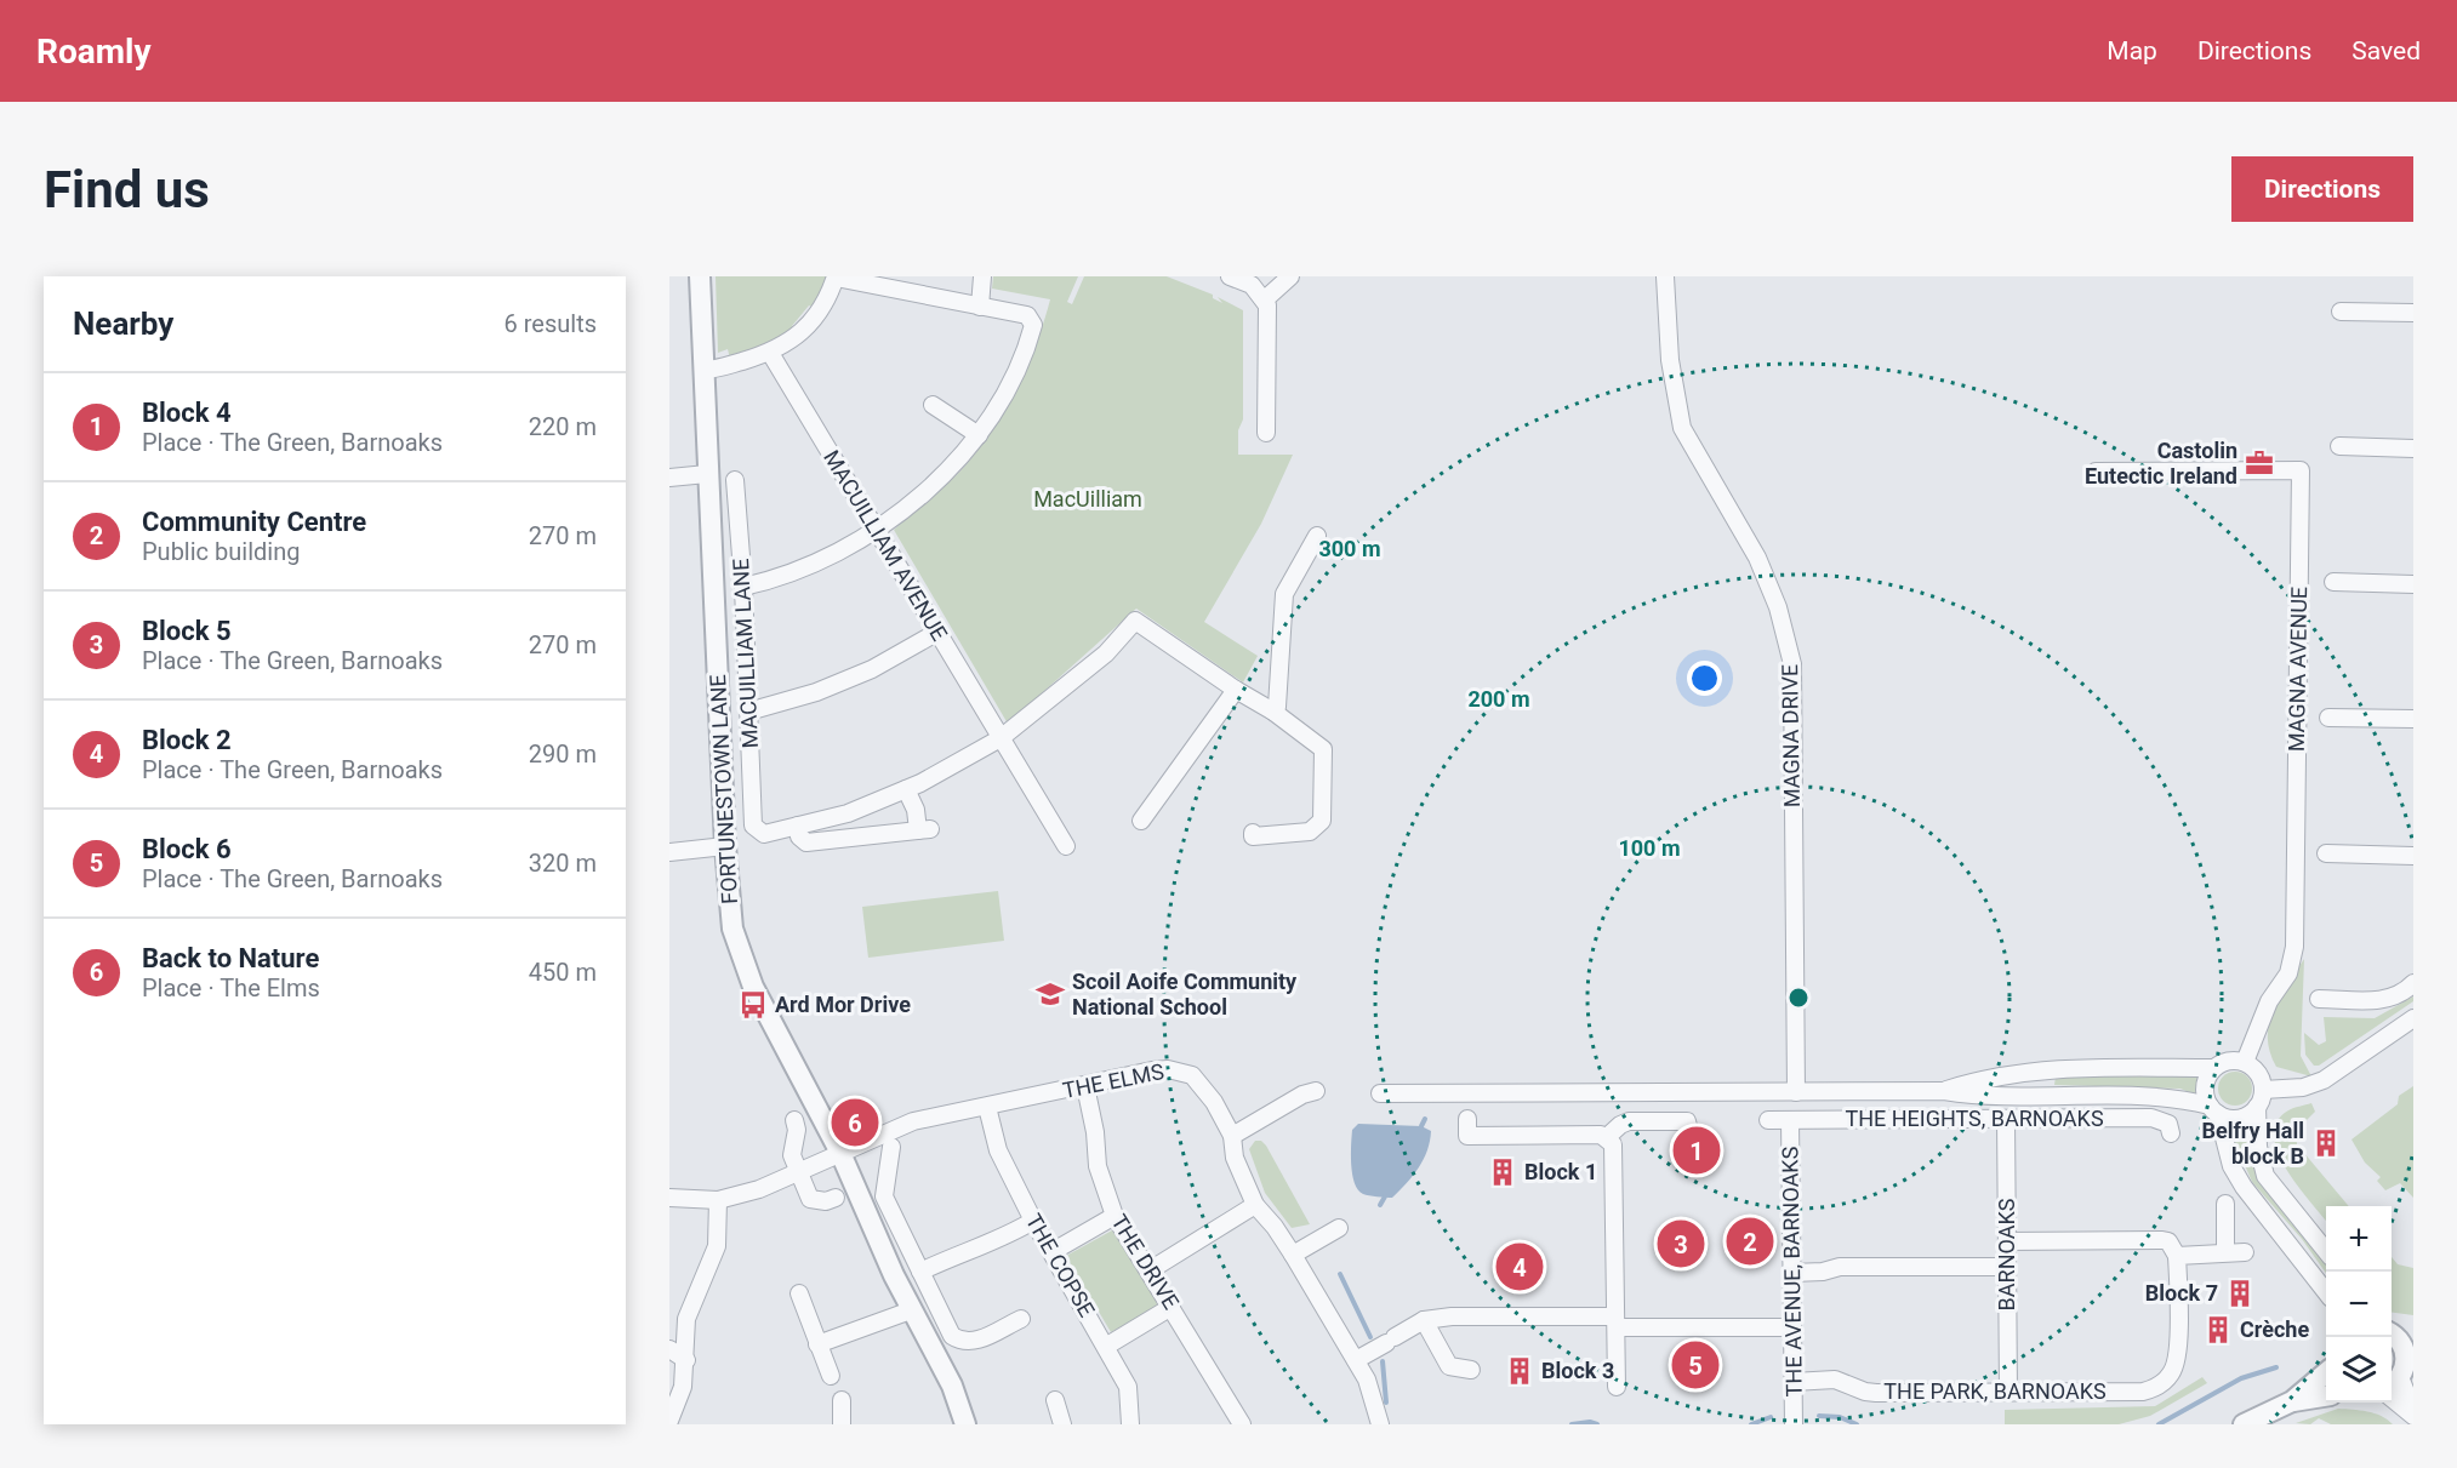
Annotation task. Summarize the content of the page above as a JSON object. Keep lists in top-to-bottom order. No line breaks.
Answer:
{"streets":{"street":["MACUILLIAM AVENUE","MACUILLIAM LANE","MAGNA AVENUE","MAGNA DRIVE","FORTUNESTOWN LANE","THE ELMS","THE HEIGHTS, BARNOAKS","BARNOAKS","THE DRIVE","THE COPSE","THE AVENUE, BARNOAKS","THE PARK, BARNOAKS"]},"crossings":[["FORTUNESTOWN LANE","THE ELMS"],["THE ELMS","THE DRIVE"],["THE ELMS","THE COPSE"],["THE HEIGHTS, BARNOAKS","BARNOAKS"],["THE HEIGHTS, BARNOAKS","THE AVENUE, BARNOAKS"],["BARNOAKS","THE PARK, BARNOAKS"],["THE AVENUE, BARNOAKS","THE PARK, BARNOAKS"]],"parks":["MacUilliam"],"places":{"office":["Castolin Eutectic Ireland"],"school or university":["Scoil Aoife Community National School"],"bus stop":["Ard Mor Drive"],"building":["Belfry Hall block B","Block 1","Block 7","Crèche","Block 3"]},"page":{"header":"Roamly","nav":["Map","Directions","Saved"],"buttons":"Directions","title":"Find us","heading":["Nearby","6 results"],"list":[{"mark":"1","name":"Block 4","note":"Place · The Green, Barnoaks","value":"220 m"},{"mark":"2","name":"Community Centre","note":"Public building","value":"270 m"},{"mark":"3","name":"Block 5","note":"Place · The Green, Barnoaks","value":"270 m"},{"mark":"4","name":"Block 2","note":"Place · The Green, Barnoaks","value":"290 m"},{"mark":"5","name":"Block 6","note":"Place · The Green, Barnoaks","value":"320 m"},{"mark":"6","name":"Back to Nature","note":"Place · The Elms","value":"450 m"}],"pins":["6","1","2","3","4","5"],"map_buttons":["+","−"]},"rings":["300 m","200 m","100 m"]}
